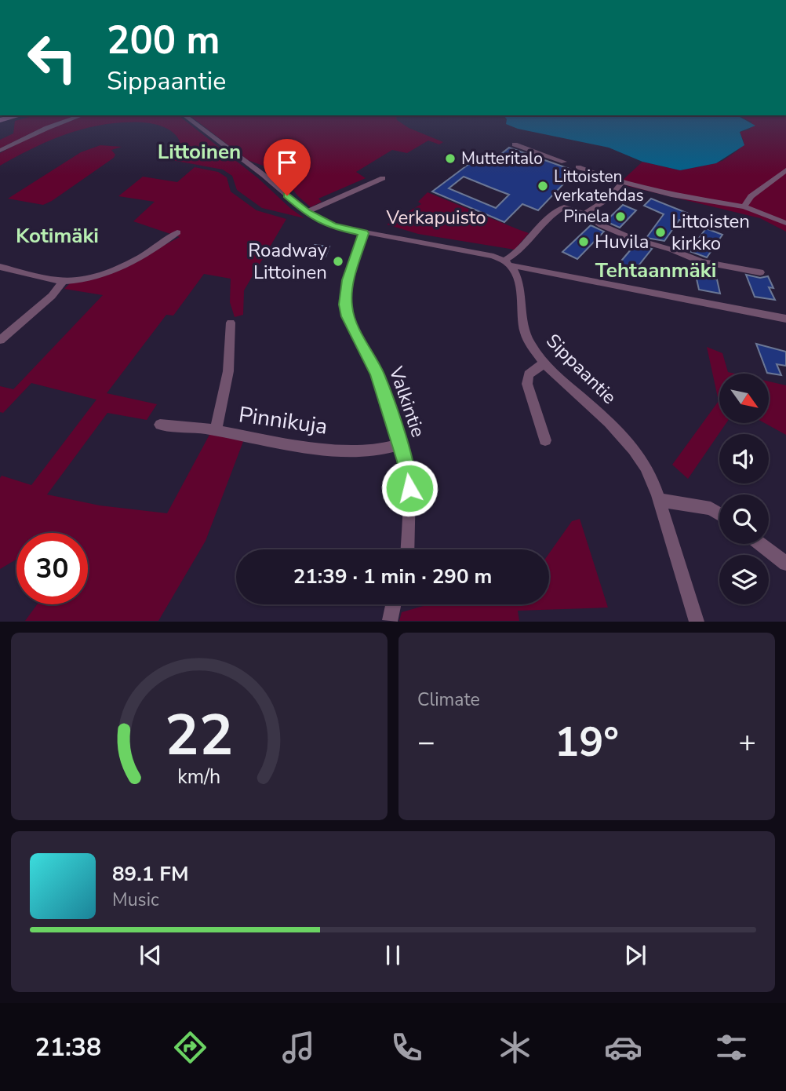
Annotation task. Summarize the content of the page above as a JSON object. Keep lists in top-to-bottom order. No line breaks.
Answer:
{"streets":{"street":["Sippaantie","Valkintie","Pinnikuja"]},"crossings":[["Valkintie","Pinnikuja"]],"districts":["Littoinen","Kotimäki","Tehtaanmäki"],"parks":["Verkapuisto"],"places":["Mutteritalo","Littoisten verkatehdas","Pinela","Littoisten kirkko","Huvila","Roadway Littoinen"],"north":"bottom right","page":{"turn":["200 m","Sippaantie"],"limit":"30","trip":"21:39 · 1 min · 290 m","tile":"Climate","heat":["−","19°","+"],"song":["89.1 FM","Music"],"tabs":"21:38","gauge":["22","km/h"]}}
